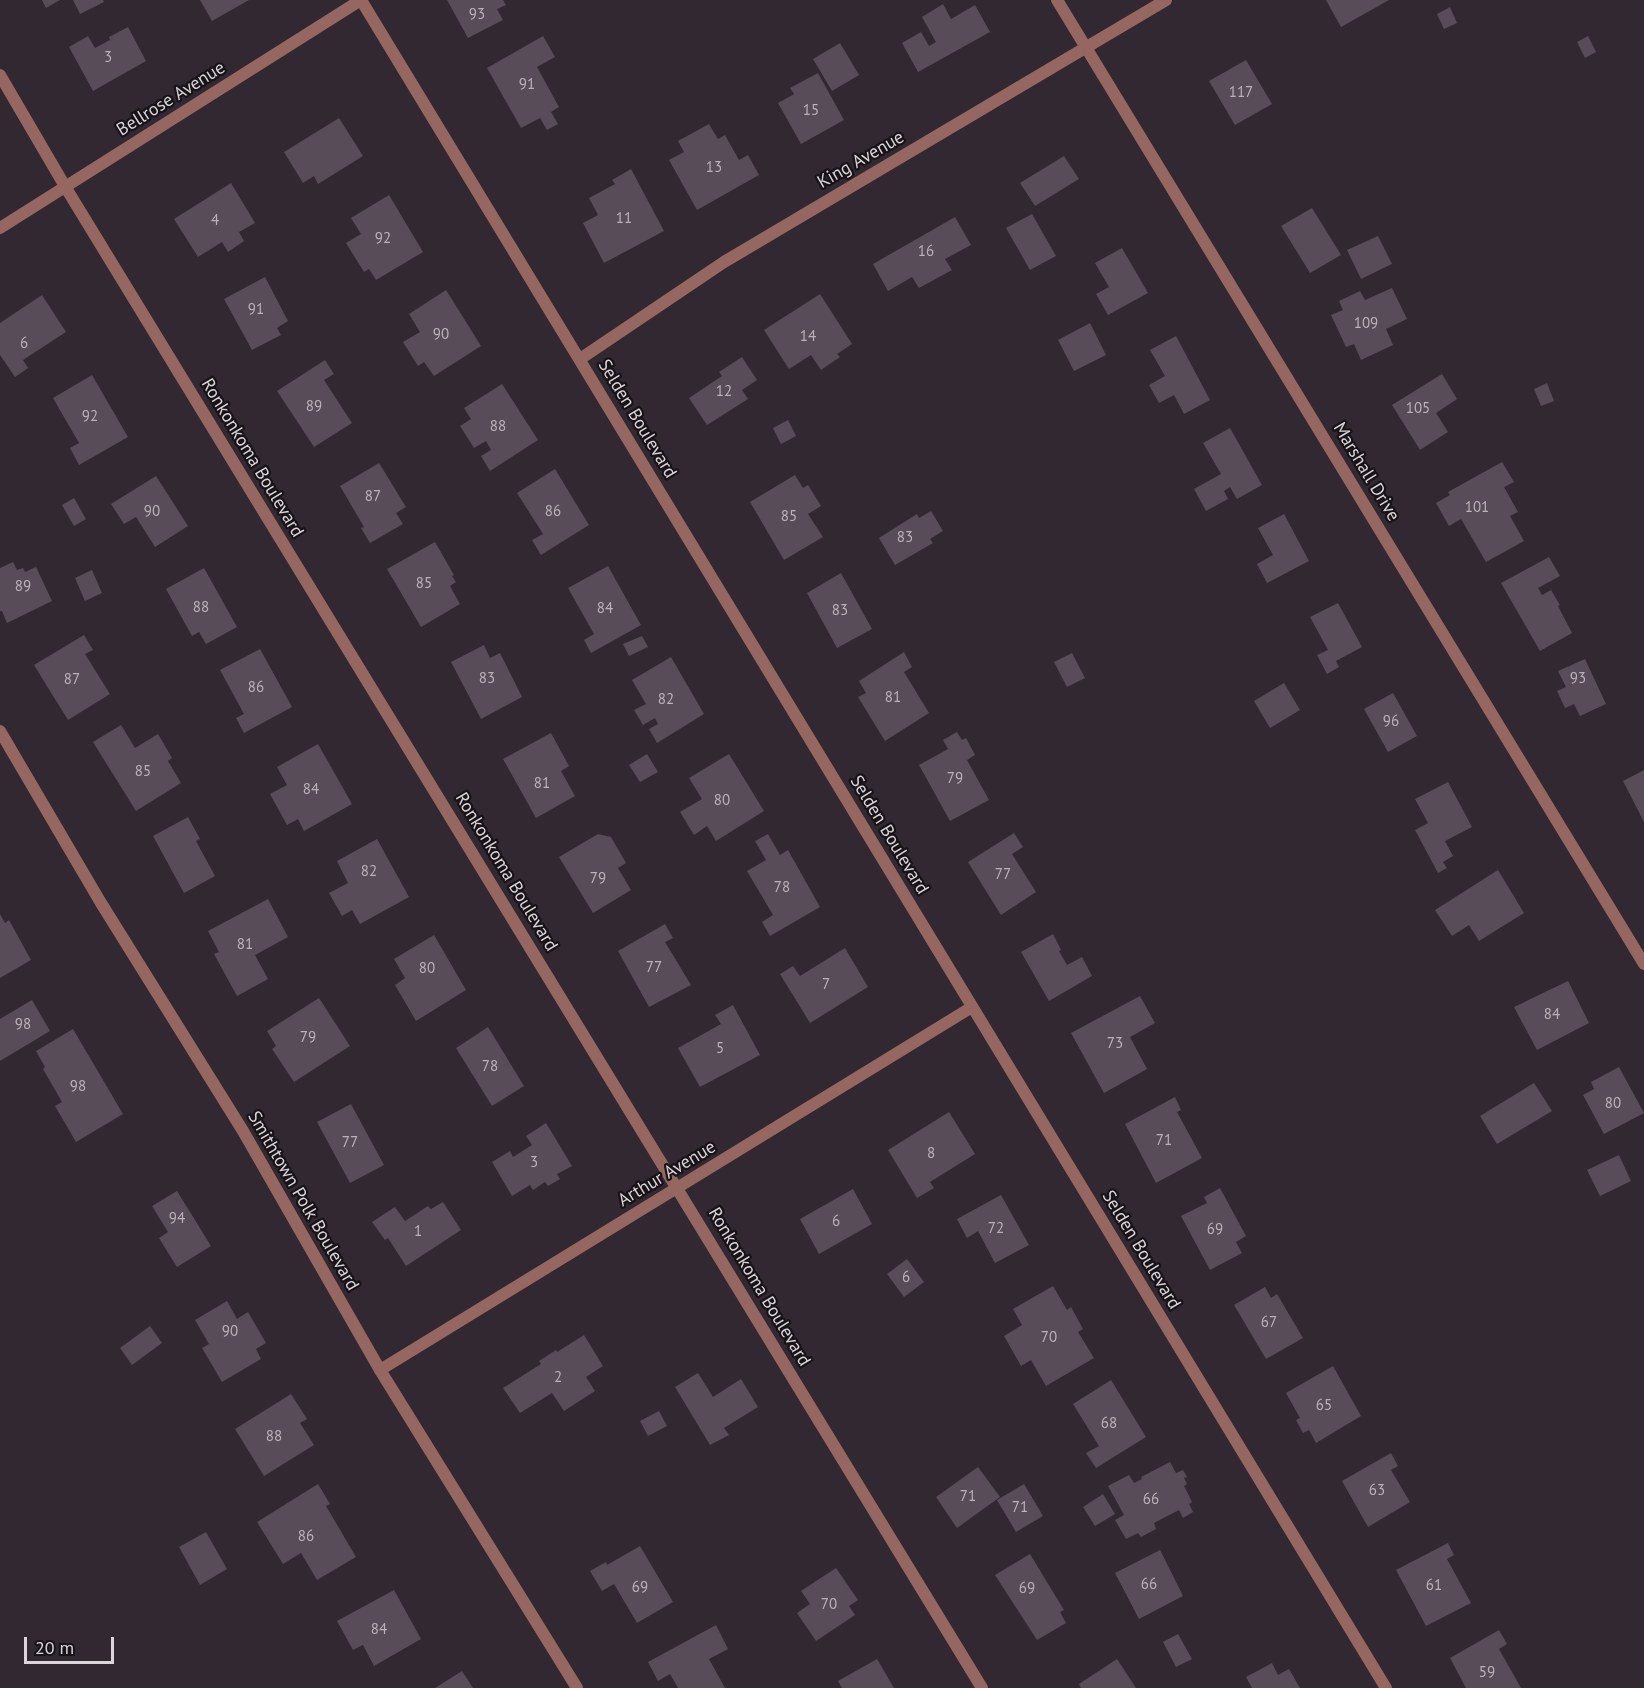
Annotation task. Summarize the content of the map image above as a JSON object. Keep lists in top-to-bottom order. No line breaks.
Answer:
{"streets":{"street":["Bellrose Avenue","King Avenue","Selden Boulevard","Ronkonkoma Boulevard","Marshall Drive","Arthur Avenue","Smithtown Polk Boulevard"]},"crossings":[["Bellrose Avenue","Selden Boulevard"],["Bellrose Avenue","Ronkonkoma Boulevard"],["King Avenue","Selden Boulevard"],["King Avenue","Marshall Drive"],["Selden Boulevard","Arthur Avenue"],["Ronkonkoma Boulevard","Arthur Avenue"],["Arthur Avenue","Smithtown Polk Boulevard"]],"house_numbers":["93","3","91","117","15","13","11","4","92","16","91","109","90","14","6","12","89","105","92","88","87","101","90","86","85","83","85","89","88","84","83","83","93","87","86","81","82","96","85","79","81","84","80","82","77","79","78","81","77","80","7","84","98","79","73","5","78","98","80","71","77","8","3","94","6","72","69","1","6","67","90","70","2","65","68","88","63","71","66","71","86","66","61","69","69","70","84","59"],"scale_bar":"20 m"}
